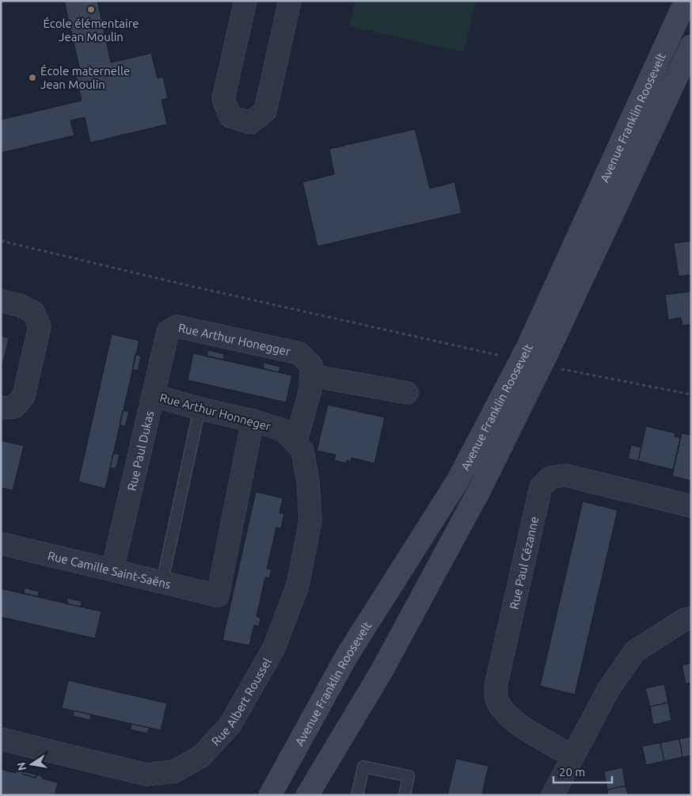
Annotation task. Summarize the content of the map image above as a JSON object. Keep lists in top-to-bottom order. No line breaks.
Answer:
{"streets":{"street":["Avenue Franklin Roosevelt","Rue Arthur Honegger","Rue Arthur Honneger","Rue Paul Dukas","Rue Paul Cézanne","Rue Camille Saint-Saëns","Rue Albert Roussel"]},"crossings":[["Rue Arthur Honegger","Rue Arthur Honneger"],["Rue Arthur Honegger","Rue Paul Dukas"],["Rue Arthur Honegger","Rue Albert Roussel"],["Rue Arthur Honneger","Rue Paul Dukas"],["Rue Arthur Honneger","Rue Camille Saint-Saëns"],["Rue Arthur Honneger","Rue Albert Roussel"],["Rue Paul Dukas","Rue Camille Saint-Saëns"]],"places":["École élémentaire Jean Moulin","École maternelle Jean Moulin"],"scale_bar":"20 m","north":"left"}
